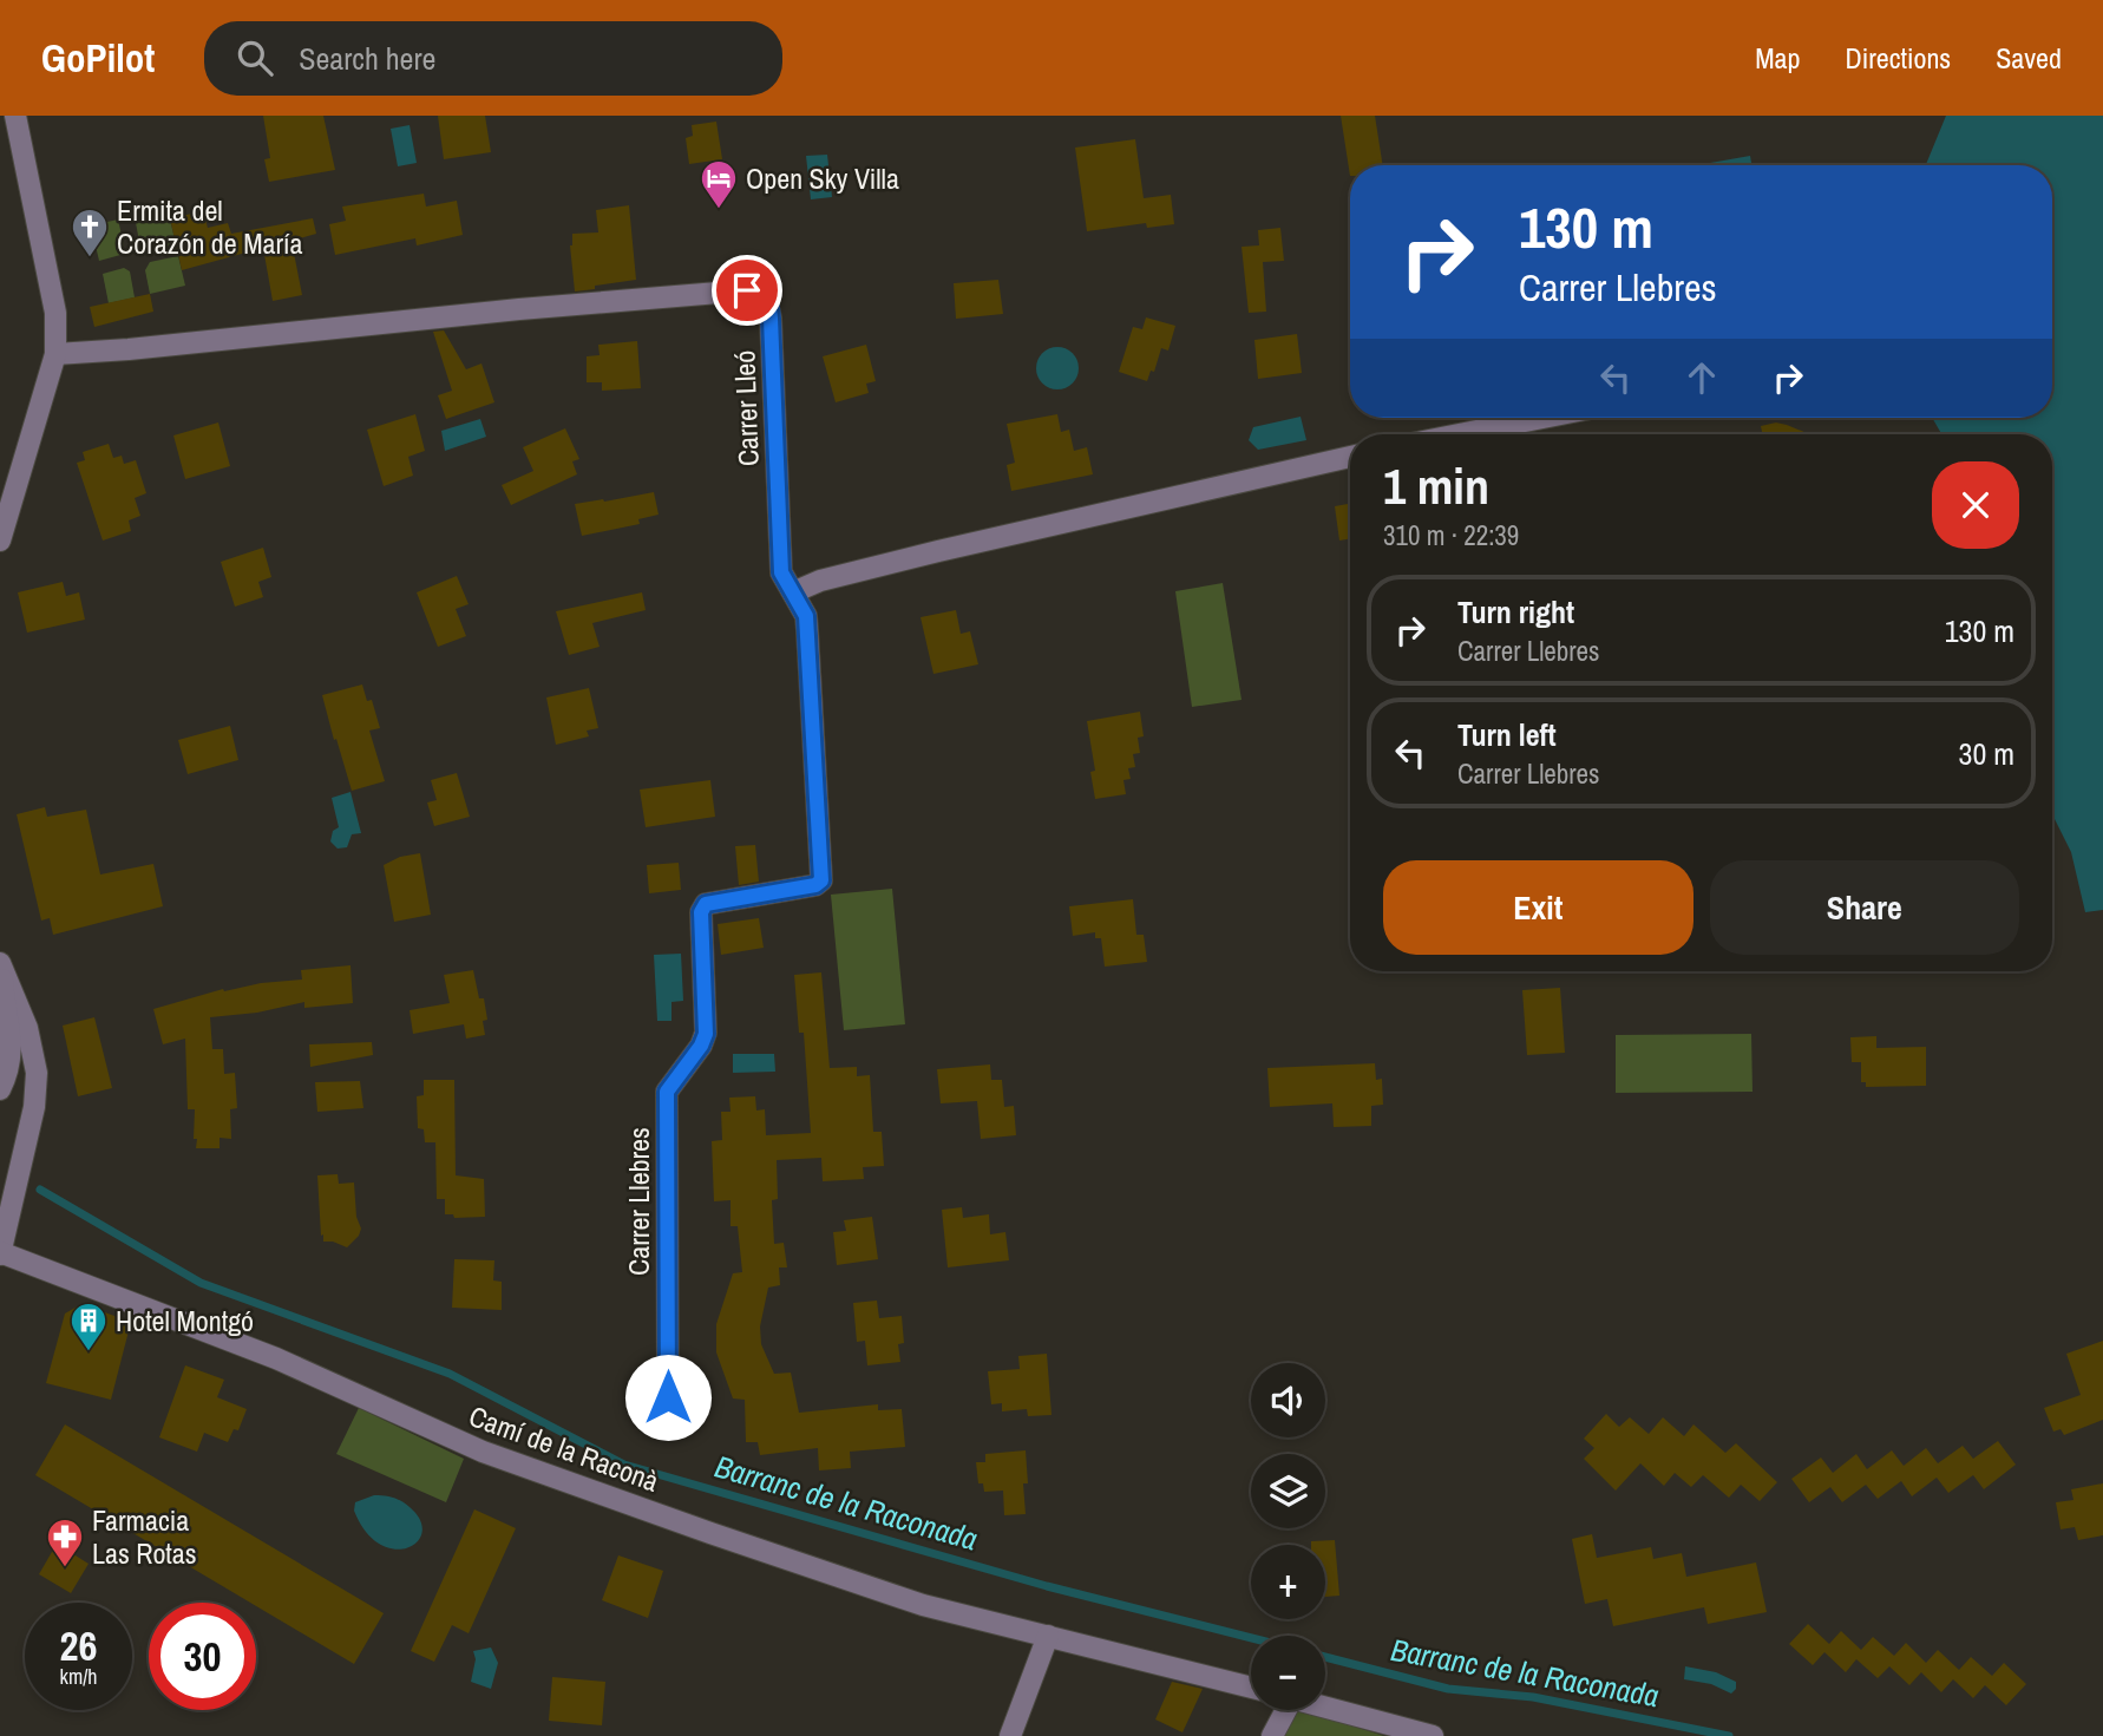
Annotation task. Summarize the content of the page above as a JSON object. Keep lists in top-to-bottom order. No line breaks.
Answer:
{"streets":{"street":["Carrer Lleó","Carrer Llebres","Camí de la Raconà"]},"crossings":[["Carrer Lleó","Carrer Llebres"]],"water":["Barranc de la Raconada"],"places":{"hotel":["Open Sky Villa"],"church":["Ermita del Corazón de María"],"building":["Hotel Montgó"],"pharmacy":["Farmacia Las Rotas"]},"page":{"header":"GoPilot","search":"Search here","nav":["Map","Directions","Saved"],"turn":["130 m","Carrer Llebres"],"heading":["1 min","310 m · 22:39"],"list":[{"name":"Turn right","note":"Carrer Llebres","value":"130 m"},{"name":"Turn left","note":"Carrer Llebres","value":"30 m"}],"buttons":["Exit","Share"],"map_buttons":["+","−"],"speed":"26 km/h","limit":"30"}}
